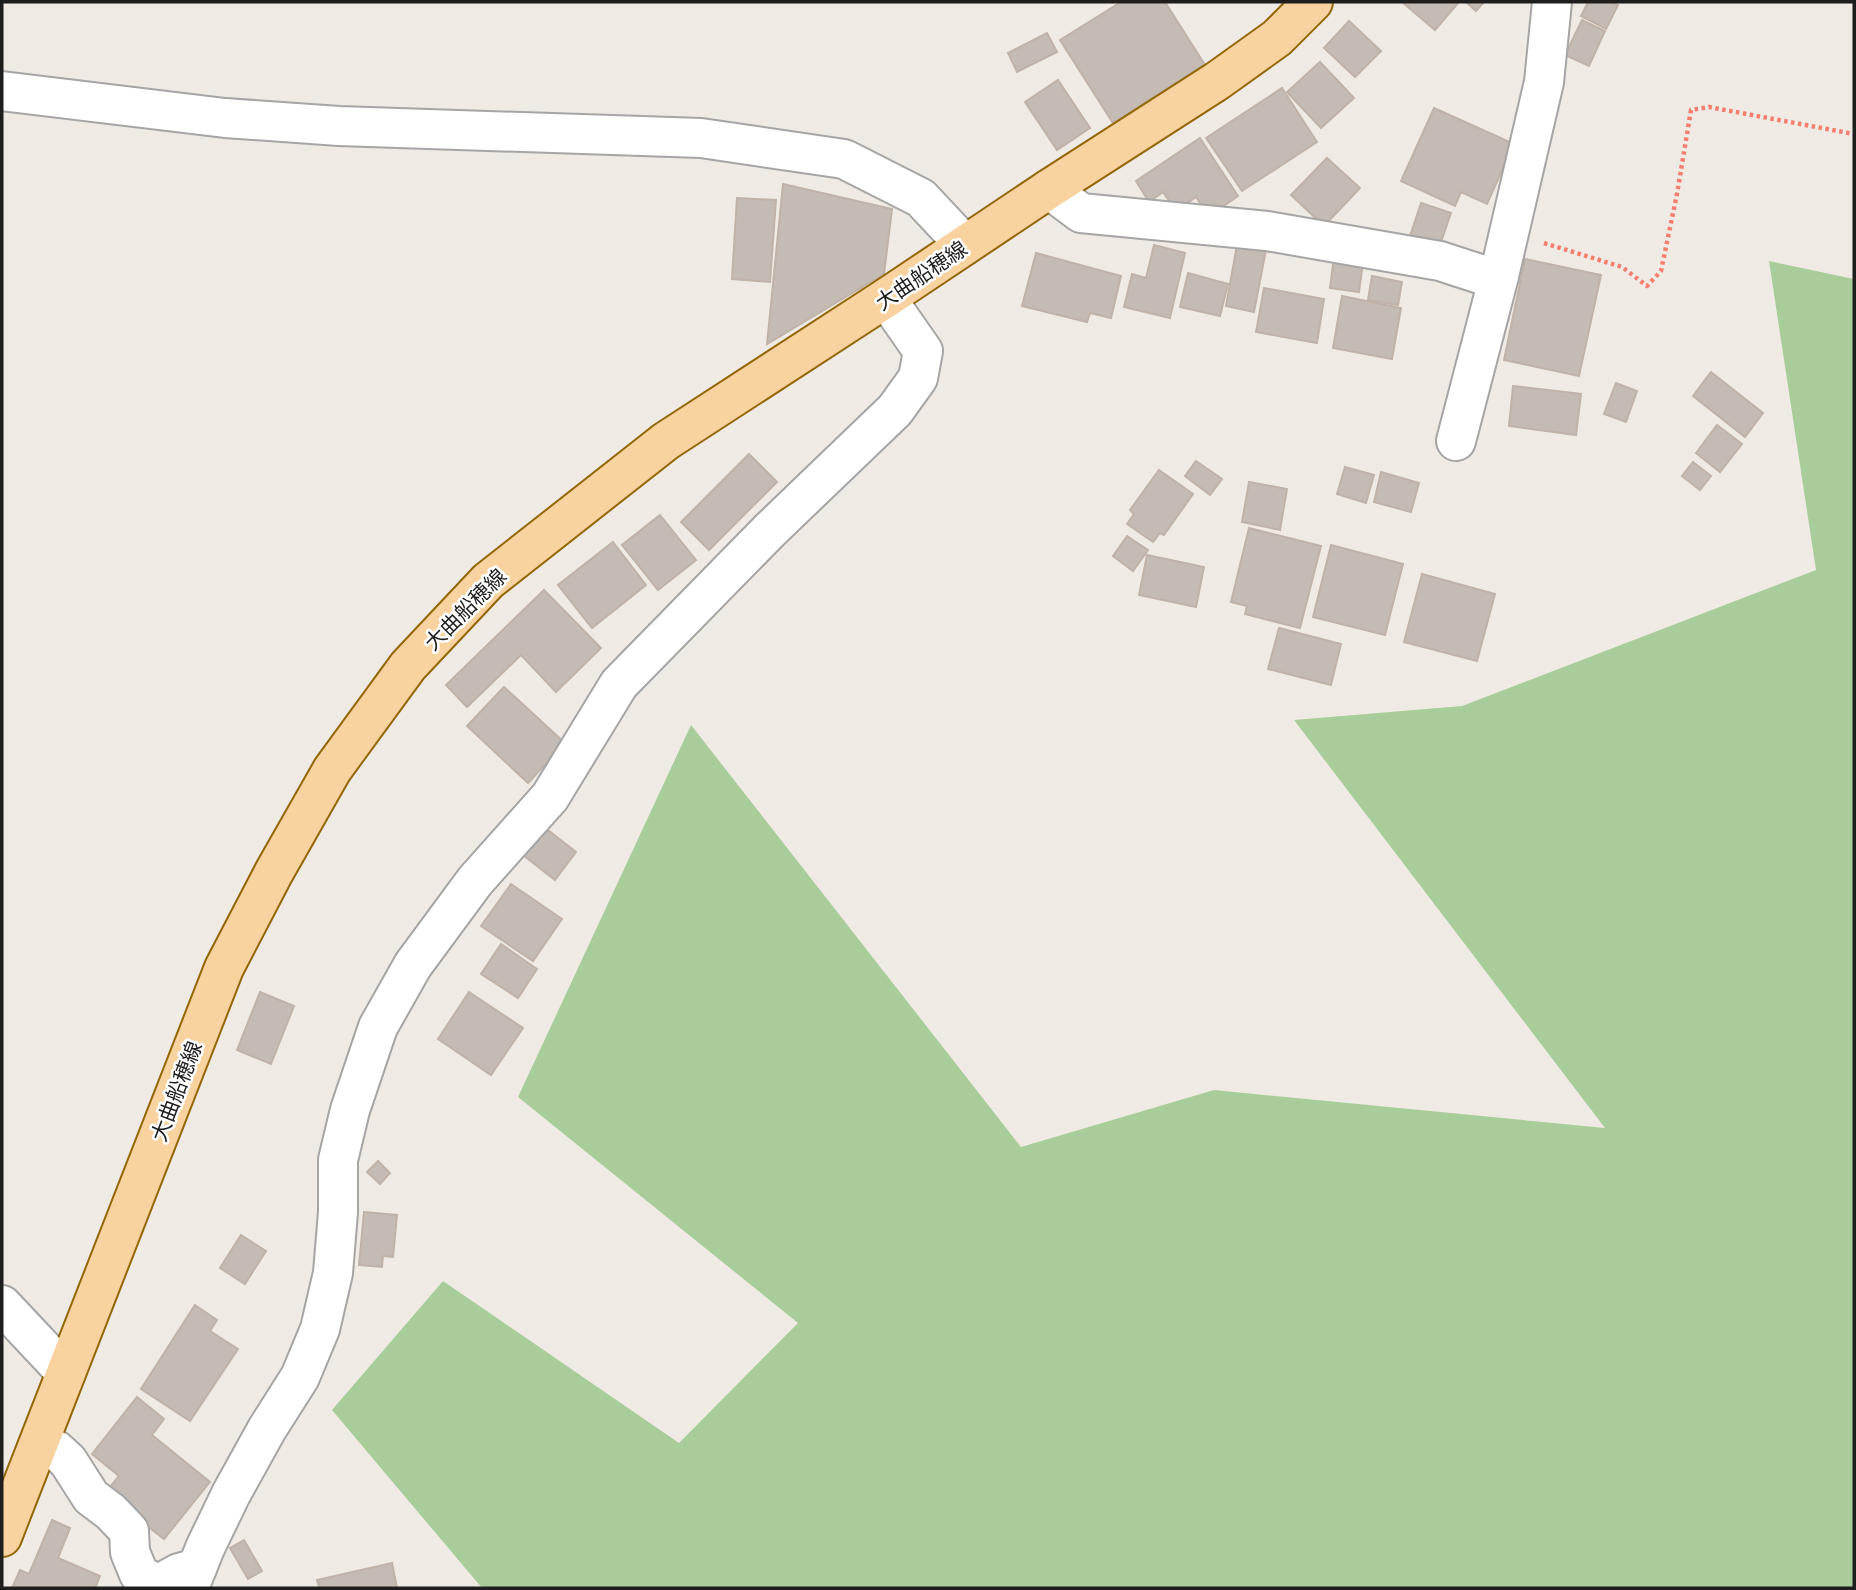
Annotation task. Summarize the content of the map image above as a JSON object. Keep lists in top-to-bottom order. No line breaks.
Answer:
{"streets":{"main road":["大曲船穂線"]}}
